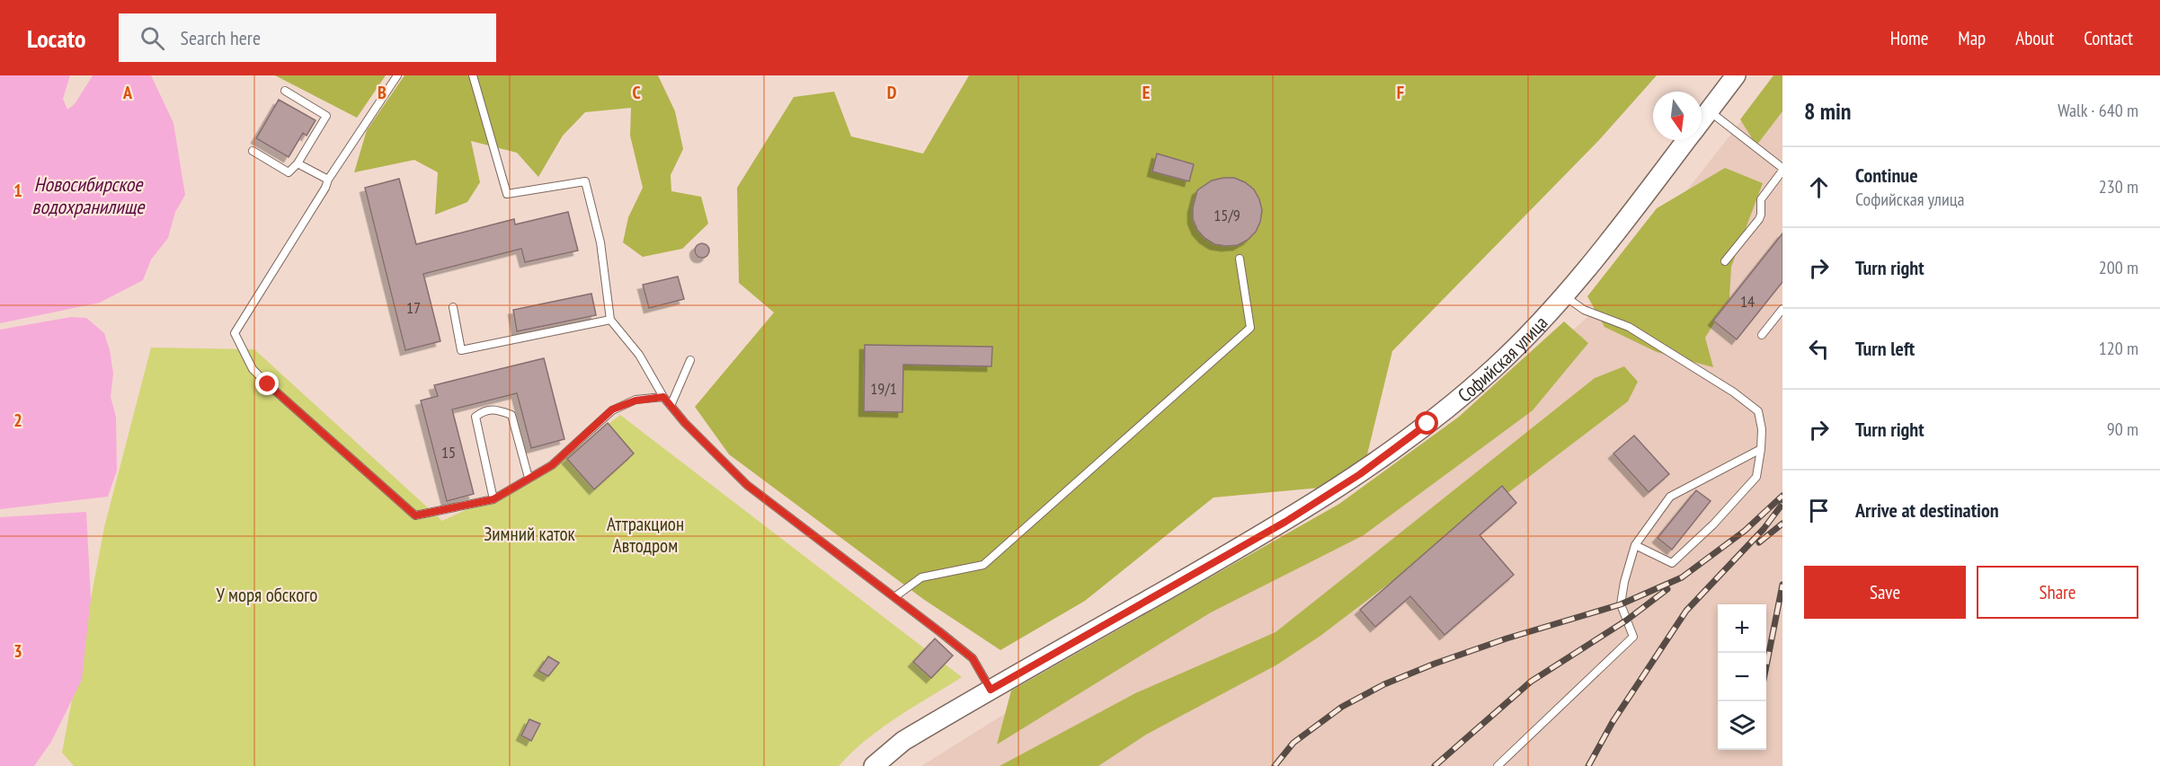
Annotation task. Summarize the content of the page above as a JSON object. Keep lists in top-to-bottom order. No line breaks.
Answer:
{"streets":{"main road":["Софийская улица"]},"water":["Новосибирское водохранилище"],"parks":["Аттракцион Автодром","Зимний каток","У моря обского"],"house_numbers":["15/9","14","17","19/1","15"],"north":"bottom","page":{"header":"Locato","search":"Search here","nav":["Home","Map","About","Contact"],"heading":["8 min","Walk · 640 m"],"list":[["Continue","Софийская улица","230 m"],["Turn right","200 m"],["Turn left","120 m"],["Turn right","90 m"],"Arrive at destination"],"buttons":["Save","Share"],"map_buttons":["+","−"]},"grid":{"columns":["A","B","C","D","E","F"],"rows":["1","2","3"]}}
